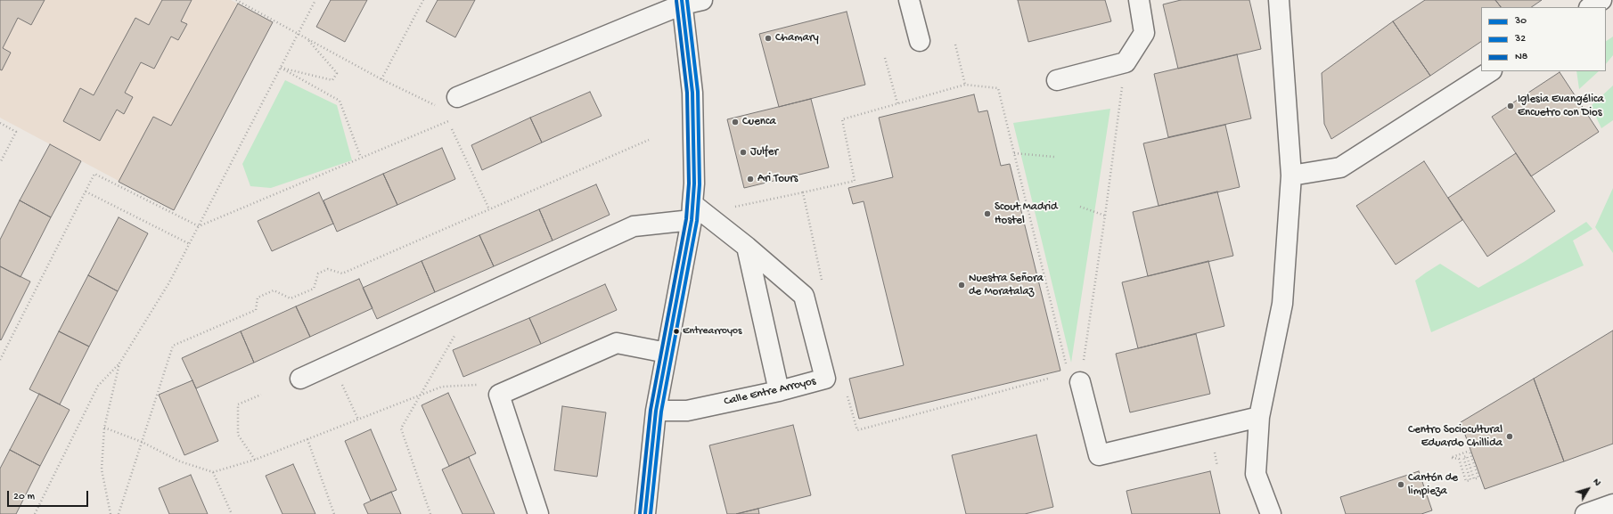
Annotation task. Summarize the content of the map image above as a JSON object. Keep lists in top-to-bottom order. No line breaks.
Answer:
{"streets":{"street":["Calle Entre Arroyos"]},"places":["Chamary","Iglesia Evangélica Encuetro con Dios","Cuenca","Julfer","Ari Tours","Scout Madrid Hostel","Nuestra Señora de Moratalaz","Entrearroyos","Centro Sociocultural Eduardo Chillida","Cantón de limpieza"],"lines":["transit line 30","transit line 32","transit line N8"],"legend":["30","32","N8"],"scale_bar":"20 m","north":"top right"}
